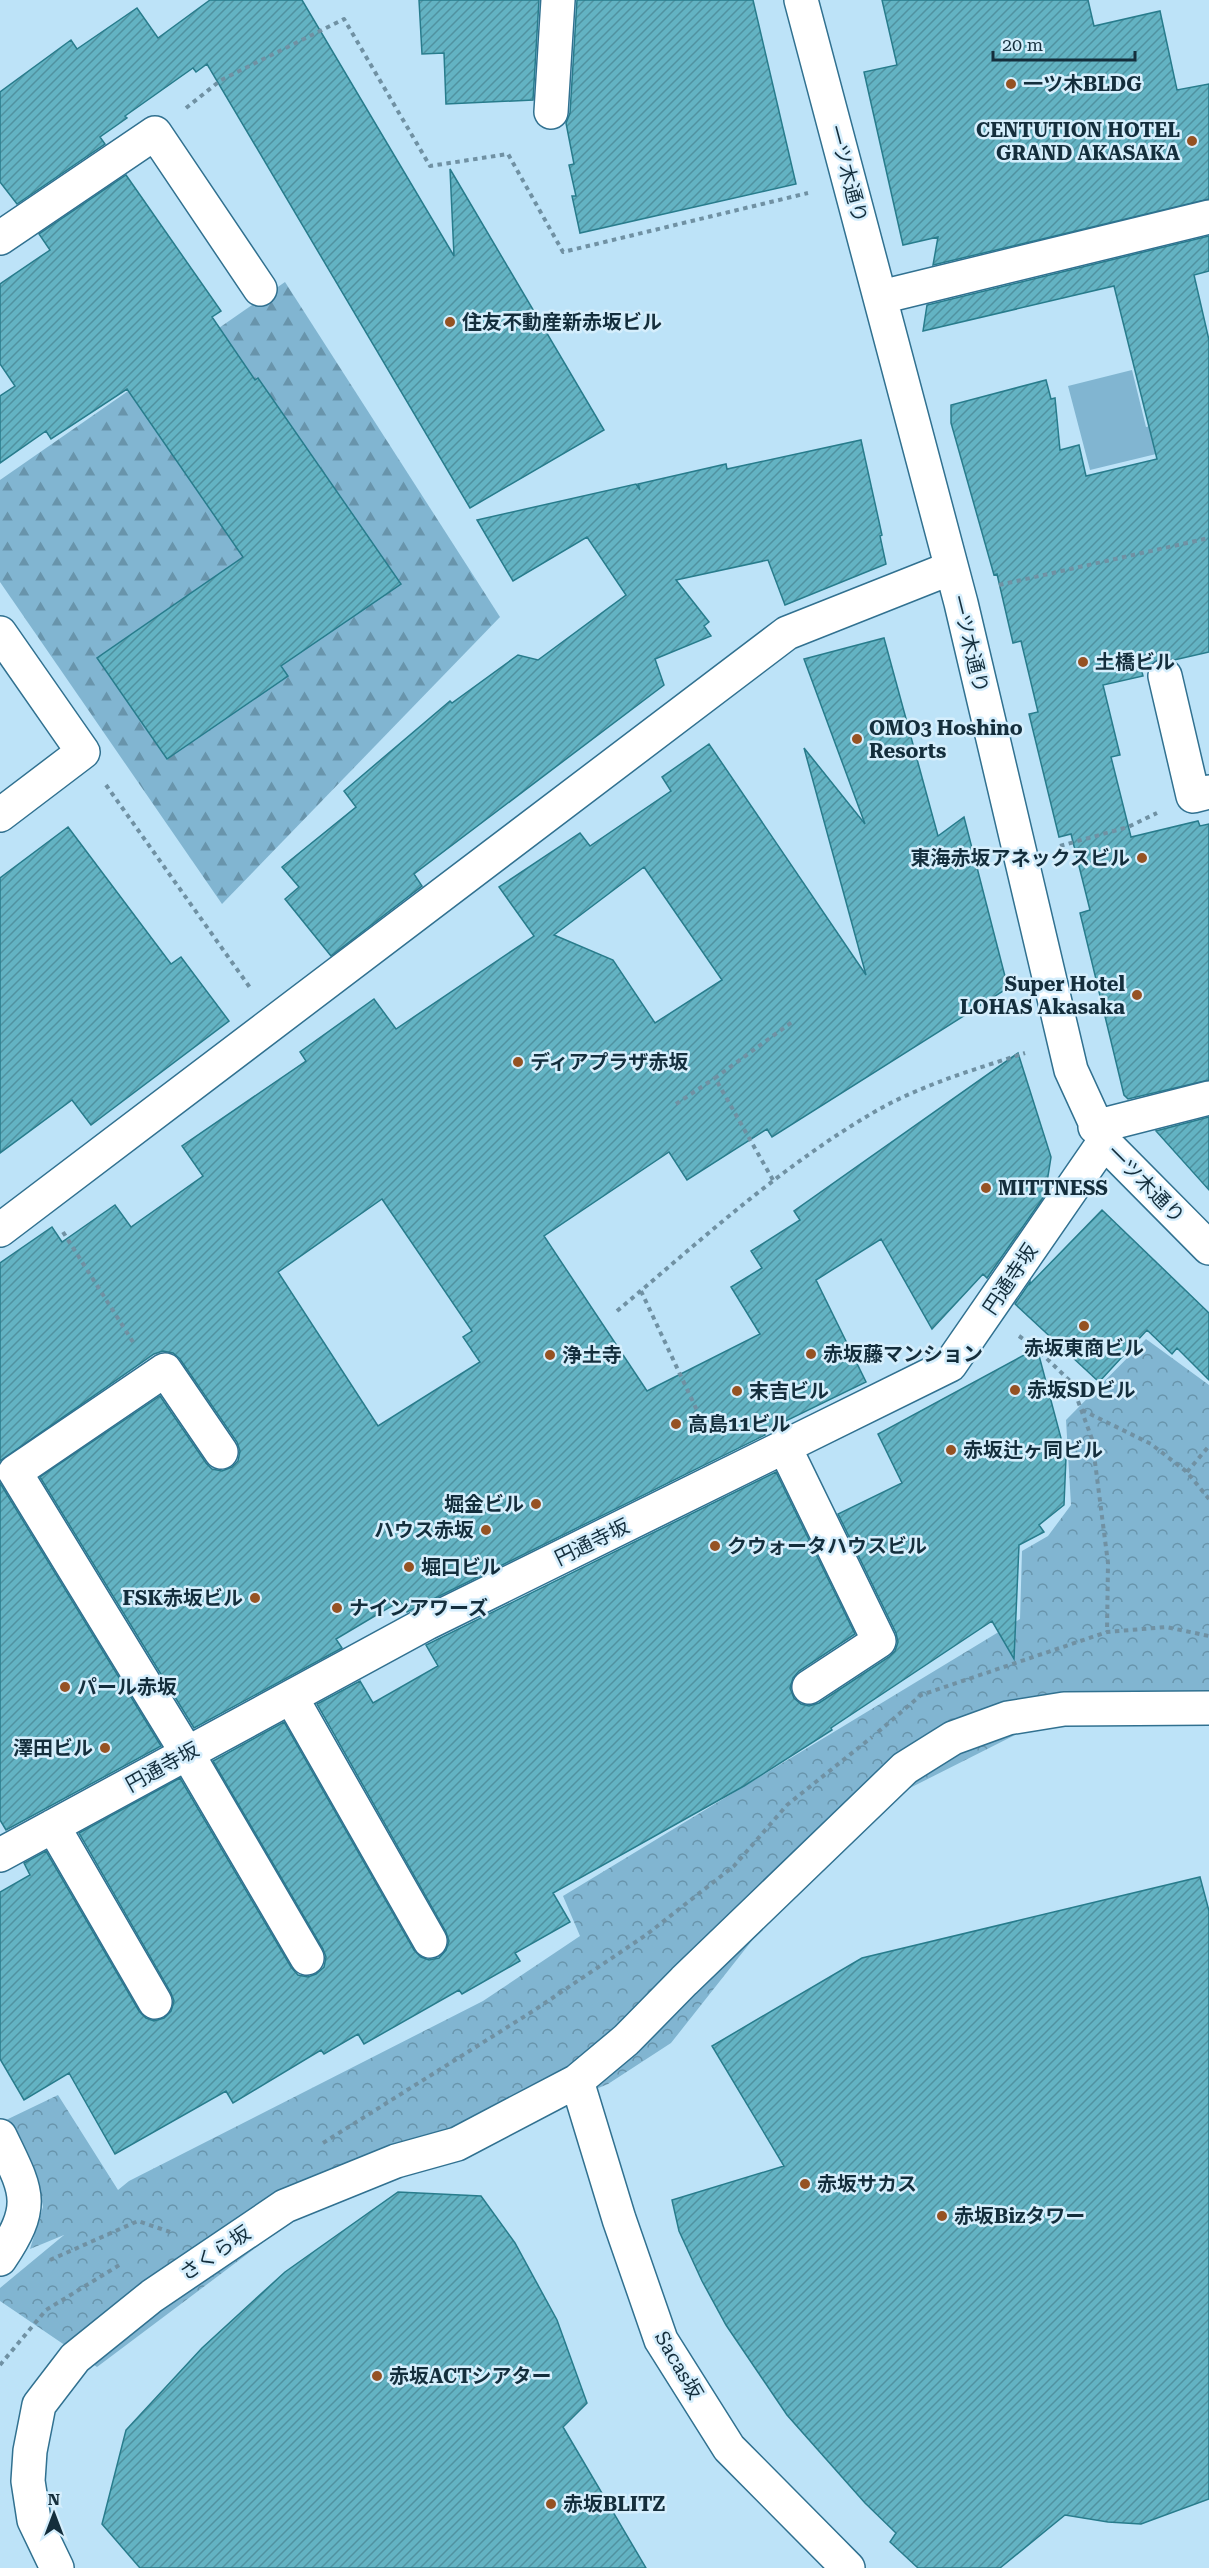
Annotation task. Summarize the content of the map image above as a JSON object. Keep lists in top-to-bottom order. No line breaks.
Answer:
{"streets":{"street":["一ツ木通り","円通寺坂","さくら坂","Sacas坂"]},"crossings":[["一ツ木通り","円通寺坂"],["さくら坂","Sacas坂"]],"places":["一ツ木BLDG","CENTUTION HOTEL GRAND AKASAKA","住友不動産新赤坂ビル","土橋ビル","OMO3 Hoshino Resorts","東海赤坂アネックスビル","Super Hotel LOHAS Akasaka","ディアプラザ赤坂","MITTNESS","赤坂東商ビル","赤坂藤マンション","浄土寺","赤坂SDビル","末吉ビル","高島11ビル","赤坂辻ヶ同ビル","堀金ビル","ハウス赤坂","クウォータハウスビル","堀口ビル","FSK赤坂ビル","ナインアワーズ","パール赤坂","澤田ビル","赤坂サカス","赤坂Bizタワー","赤坂ACTシアター","赤坂BLITZ"],"scale_bar":"20 m","north":"top"}
